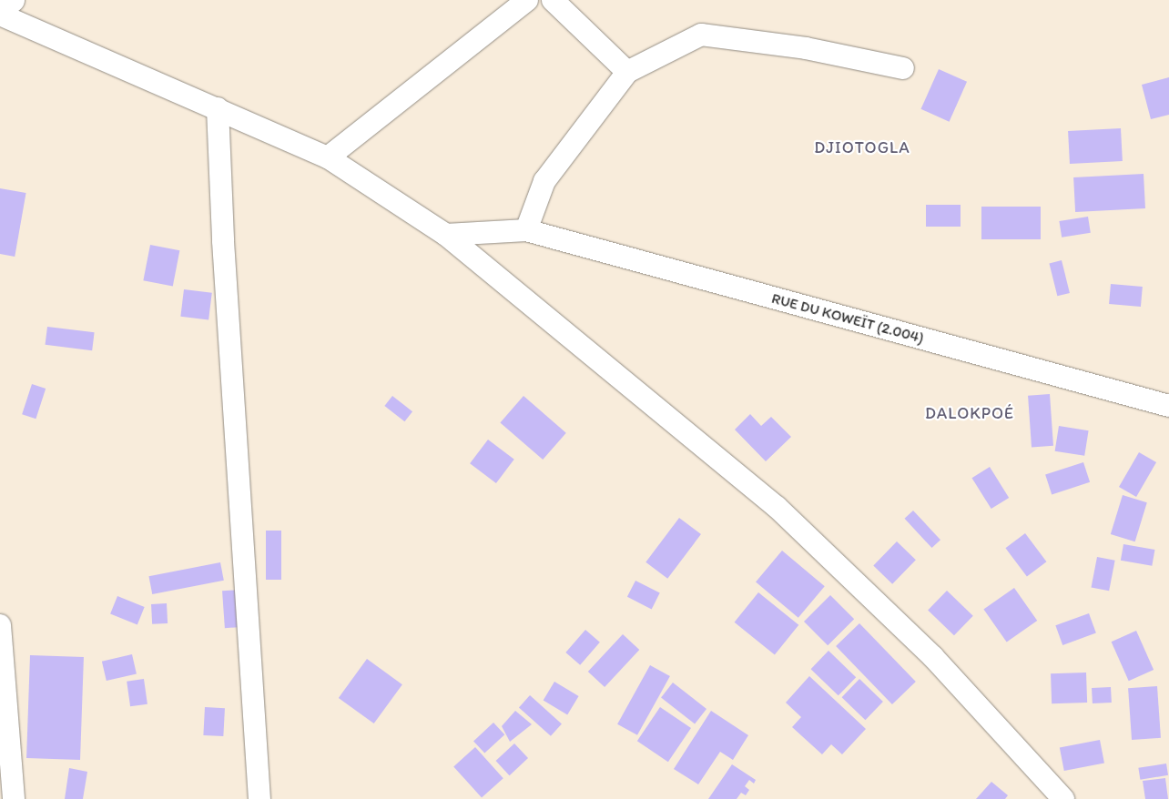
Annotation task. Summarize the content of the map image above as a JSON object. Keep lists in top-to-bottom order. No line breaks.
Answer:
{"streets":{"street":["RUE DU KOWEÏT (2.004)"]},"districts":["DJIOTOGLA","DALOKPOÉ"]}
